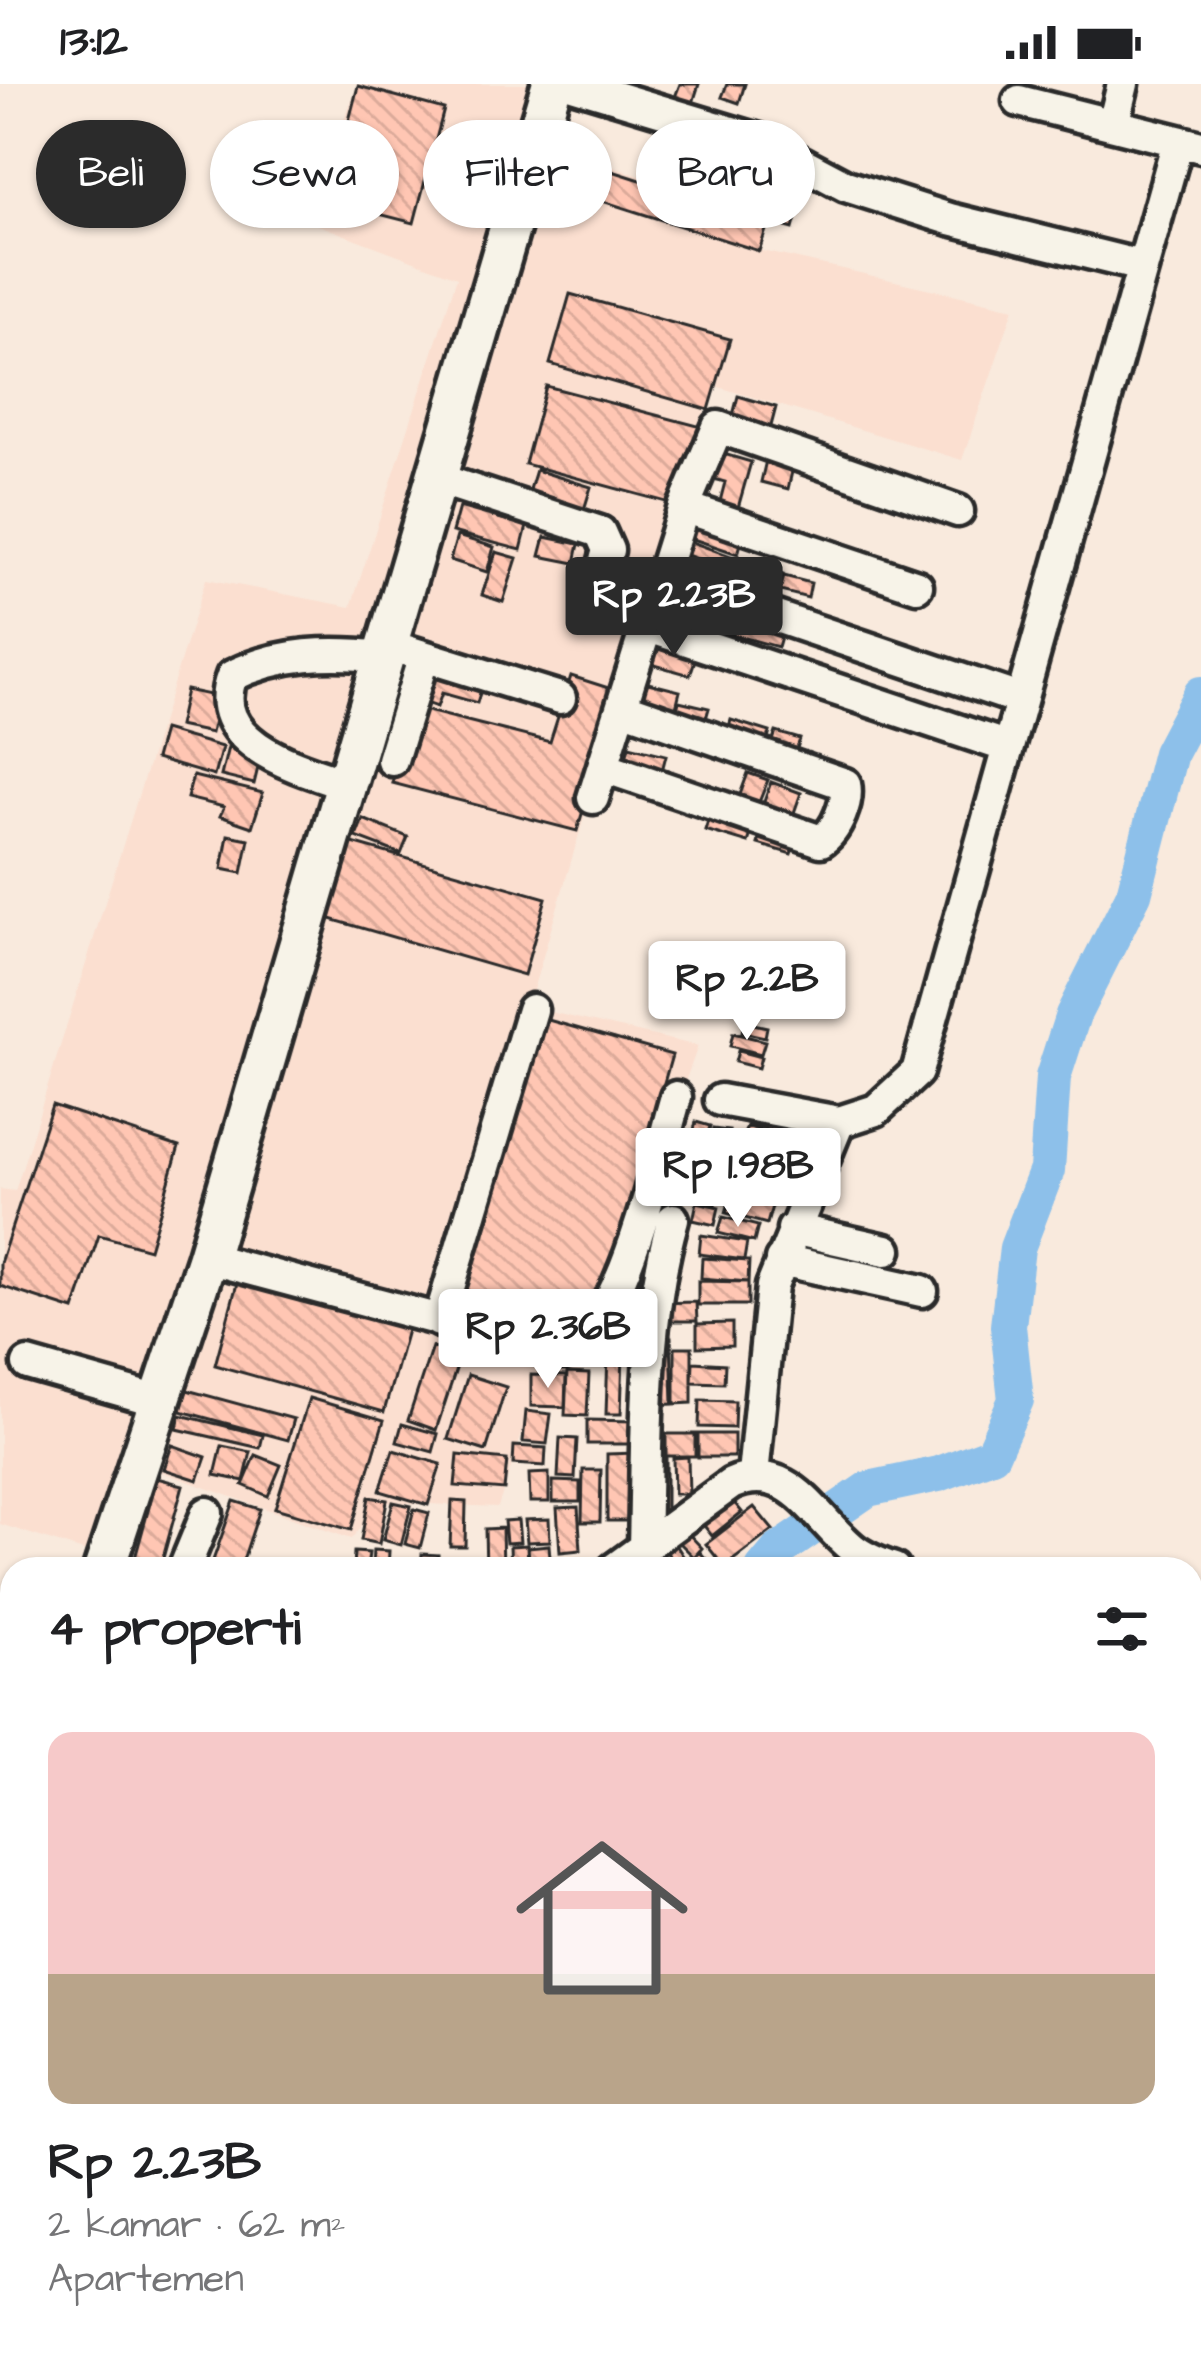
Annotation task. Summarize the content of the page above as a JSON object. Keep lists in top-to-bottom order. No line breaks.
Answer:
{"page":{"status":"13:12","chip":["Beli","Sewa","Filter","Baru"],"price":["Rp 2.23B","Rp 2.2B","Rp 1.98B","Rp 2.36B"],"heading":"4 properti","list":[{"name":"Rp 2.23B","note":"2 kamar · 62 m² · Apartemen"}]}}
